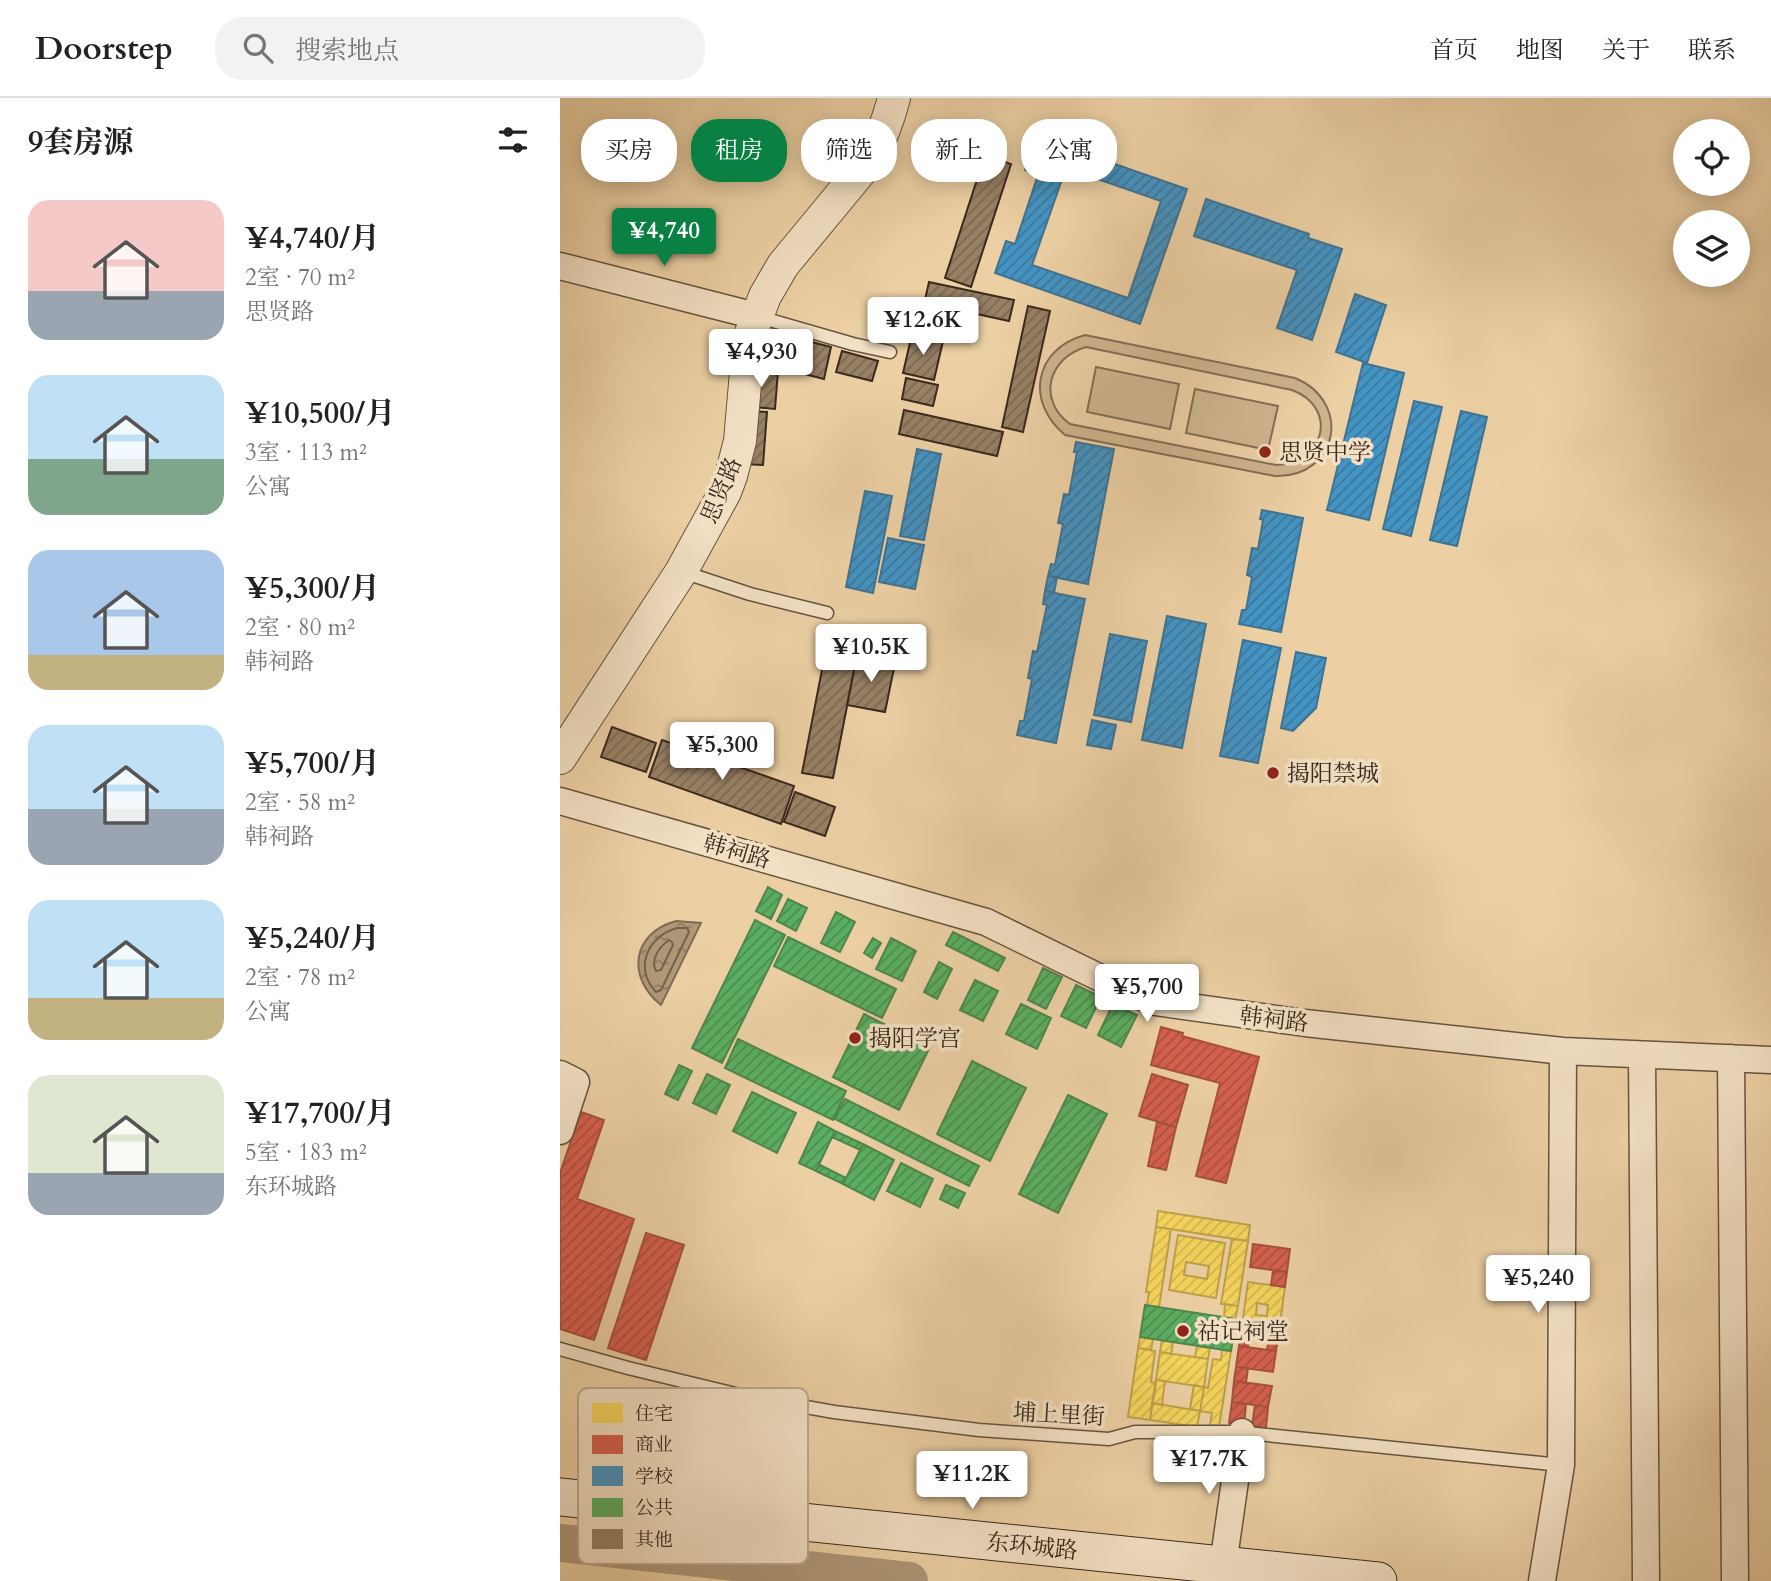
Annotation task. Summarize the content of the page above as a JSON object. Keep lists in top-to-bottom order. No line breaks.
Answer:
{"streets":{"main road":["东环城路"],"street":["思贤路","韩祠路"],"lane":["埔上里街"]},"places":["思贤中学","揭阳禁城","揭阳学宫","祜记祠堂"],"legend":["住宅","商业","学校","公共","其他"],"page":{"header":"Doorstep","search":"搜索地点","nav":["首页","地图","关于","联系"],"heading":"9套房源","chip":["买房","租房","筛选","新上","公寓"],"list":[{"name":"¥4,740/月","note":"2室 · 70 m² · 思贤路"},{"name":"¥10,500/月","note":"3室 · 113 m² · 公寓"},{"name":"¥5,300/月","note":"2室 · 80 m² · 韩祠路"},{"name":"¥5,700/月","note":"2室 · 58 m² · 韩祠路"},{"name":"¥5,240/月","note":"2室 · 78 m² · 公寓"},{"name":"¥17,700/月","note":"5室 · 183 m² · 东环城路"}],"price":["¥4,740","¥12.6K","¥4,930","¥10.5K","¥5,300","¥5,700","¥5,240","¥17.7K","¥11.2K"]}}
